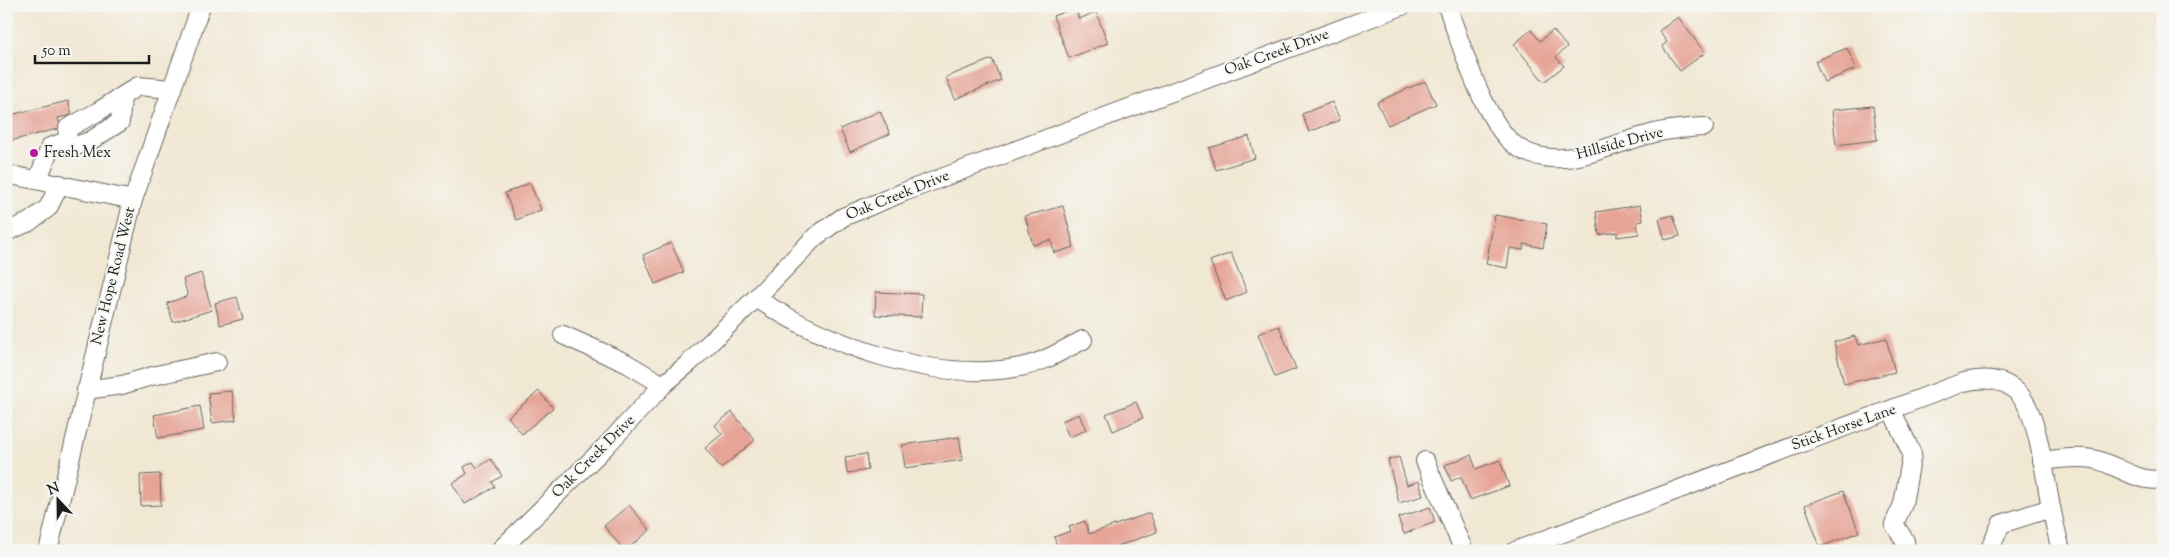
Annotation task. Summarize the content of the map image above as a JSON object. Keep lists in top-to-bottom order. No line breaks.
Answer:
{"streets":{"street":["Oak Creek Drive","Hillside Drive","New Hope Road West","Stick Horse Lane"]},"places":["Fresh Mex"],"scale_bar":"50 m","north":"top"}
